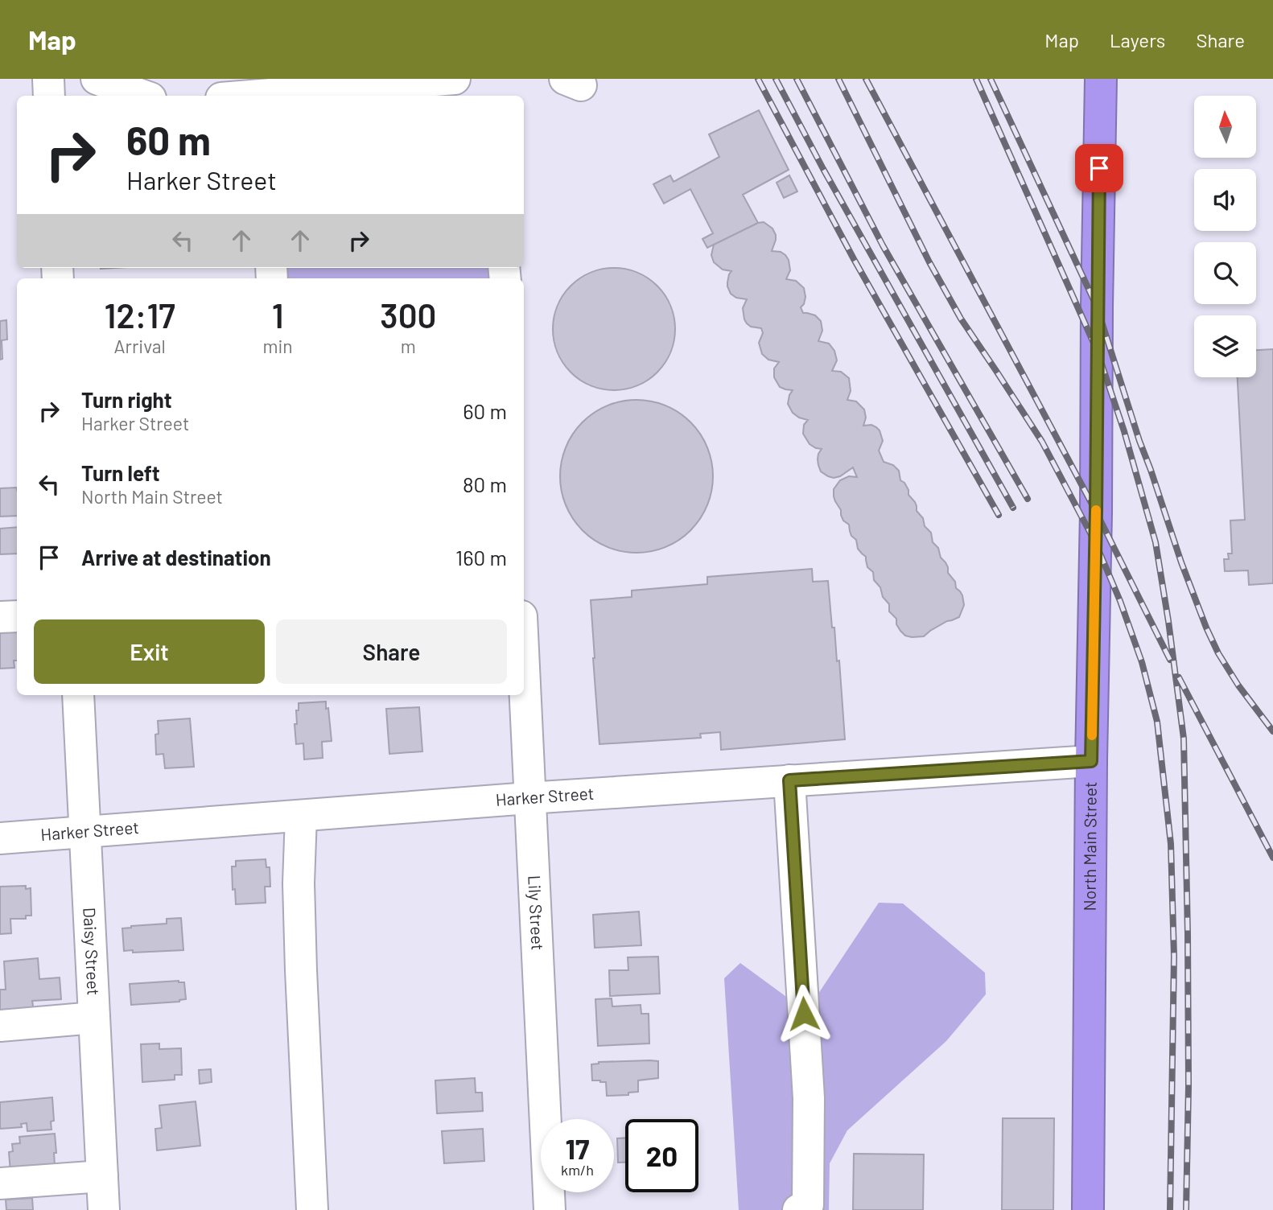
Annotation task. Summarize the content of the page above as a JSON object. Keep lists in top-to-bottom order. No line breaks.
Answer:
{"streets":{"highway":["North Main Street"],"street":["Harker Street","Lily Street","Daisy Street"]},"crossings":[["Harker Street","North Main Street"],["Harker Street","Lily Street"],["Harker Street","Daisy Street"]],"north":"top","page":{"header":"Map","nav":["Map","Layers","Share"],"turn":["60 m","Harker Street"],"eta":["12:17","Arrival","1","min","300","m"],"list":[{"name":"Turn right","note":"Harker Street","value":"60 m"},{"name":"Turn left","note":"North Main Street","value":"80 m"},{"name":"Arrive at destination","value":"160 m"}],"buttons":["Exit","Share"],"speed":"17 km/h","limit":"20"}}
